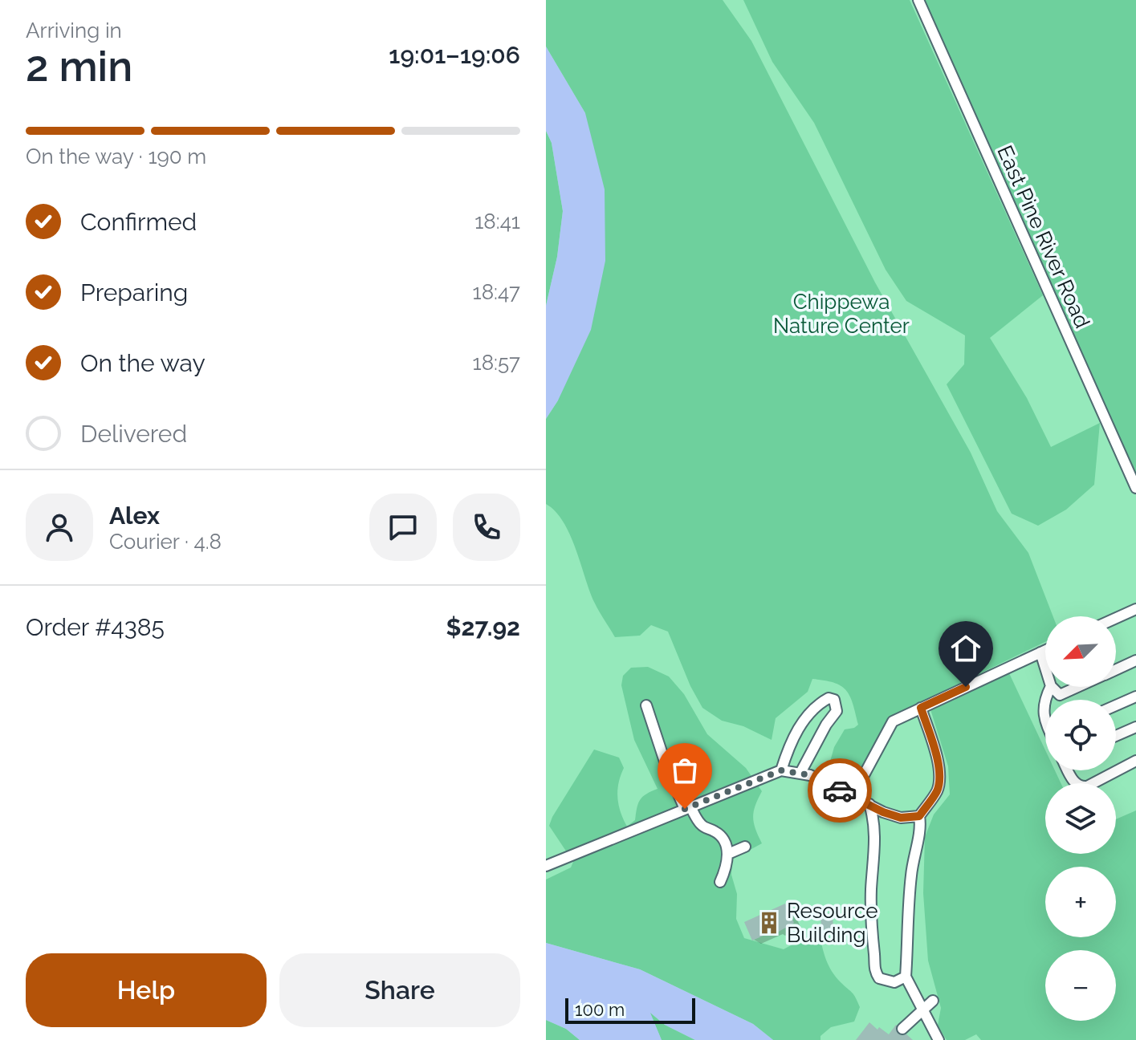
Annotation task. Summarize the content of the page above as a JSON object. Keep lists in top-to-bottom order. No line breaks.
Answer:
{"streets":{"street":["East Pine River Road"]},"parks":["Chippewa Nature Center"],"places":{"building":["Resource Building"]},"scale_bar":"100 m","north":"bottom left","page":{"heading":["2 min","Arriving in","19:01–19:06"],"panel":["Alex","Courier · 4.8","Order #4385","$27.92"],"bar":"On the way · 190 m","list":[["Confirmed","18:41"],["Preparing","18:47"],["On the way","18:57"],"Delivered"],"map_buttons":["+","−"],"buttons":["Help","Share"],"scale":"100 m"}}
